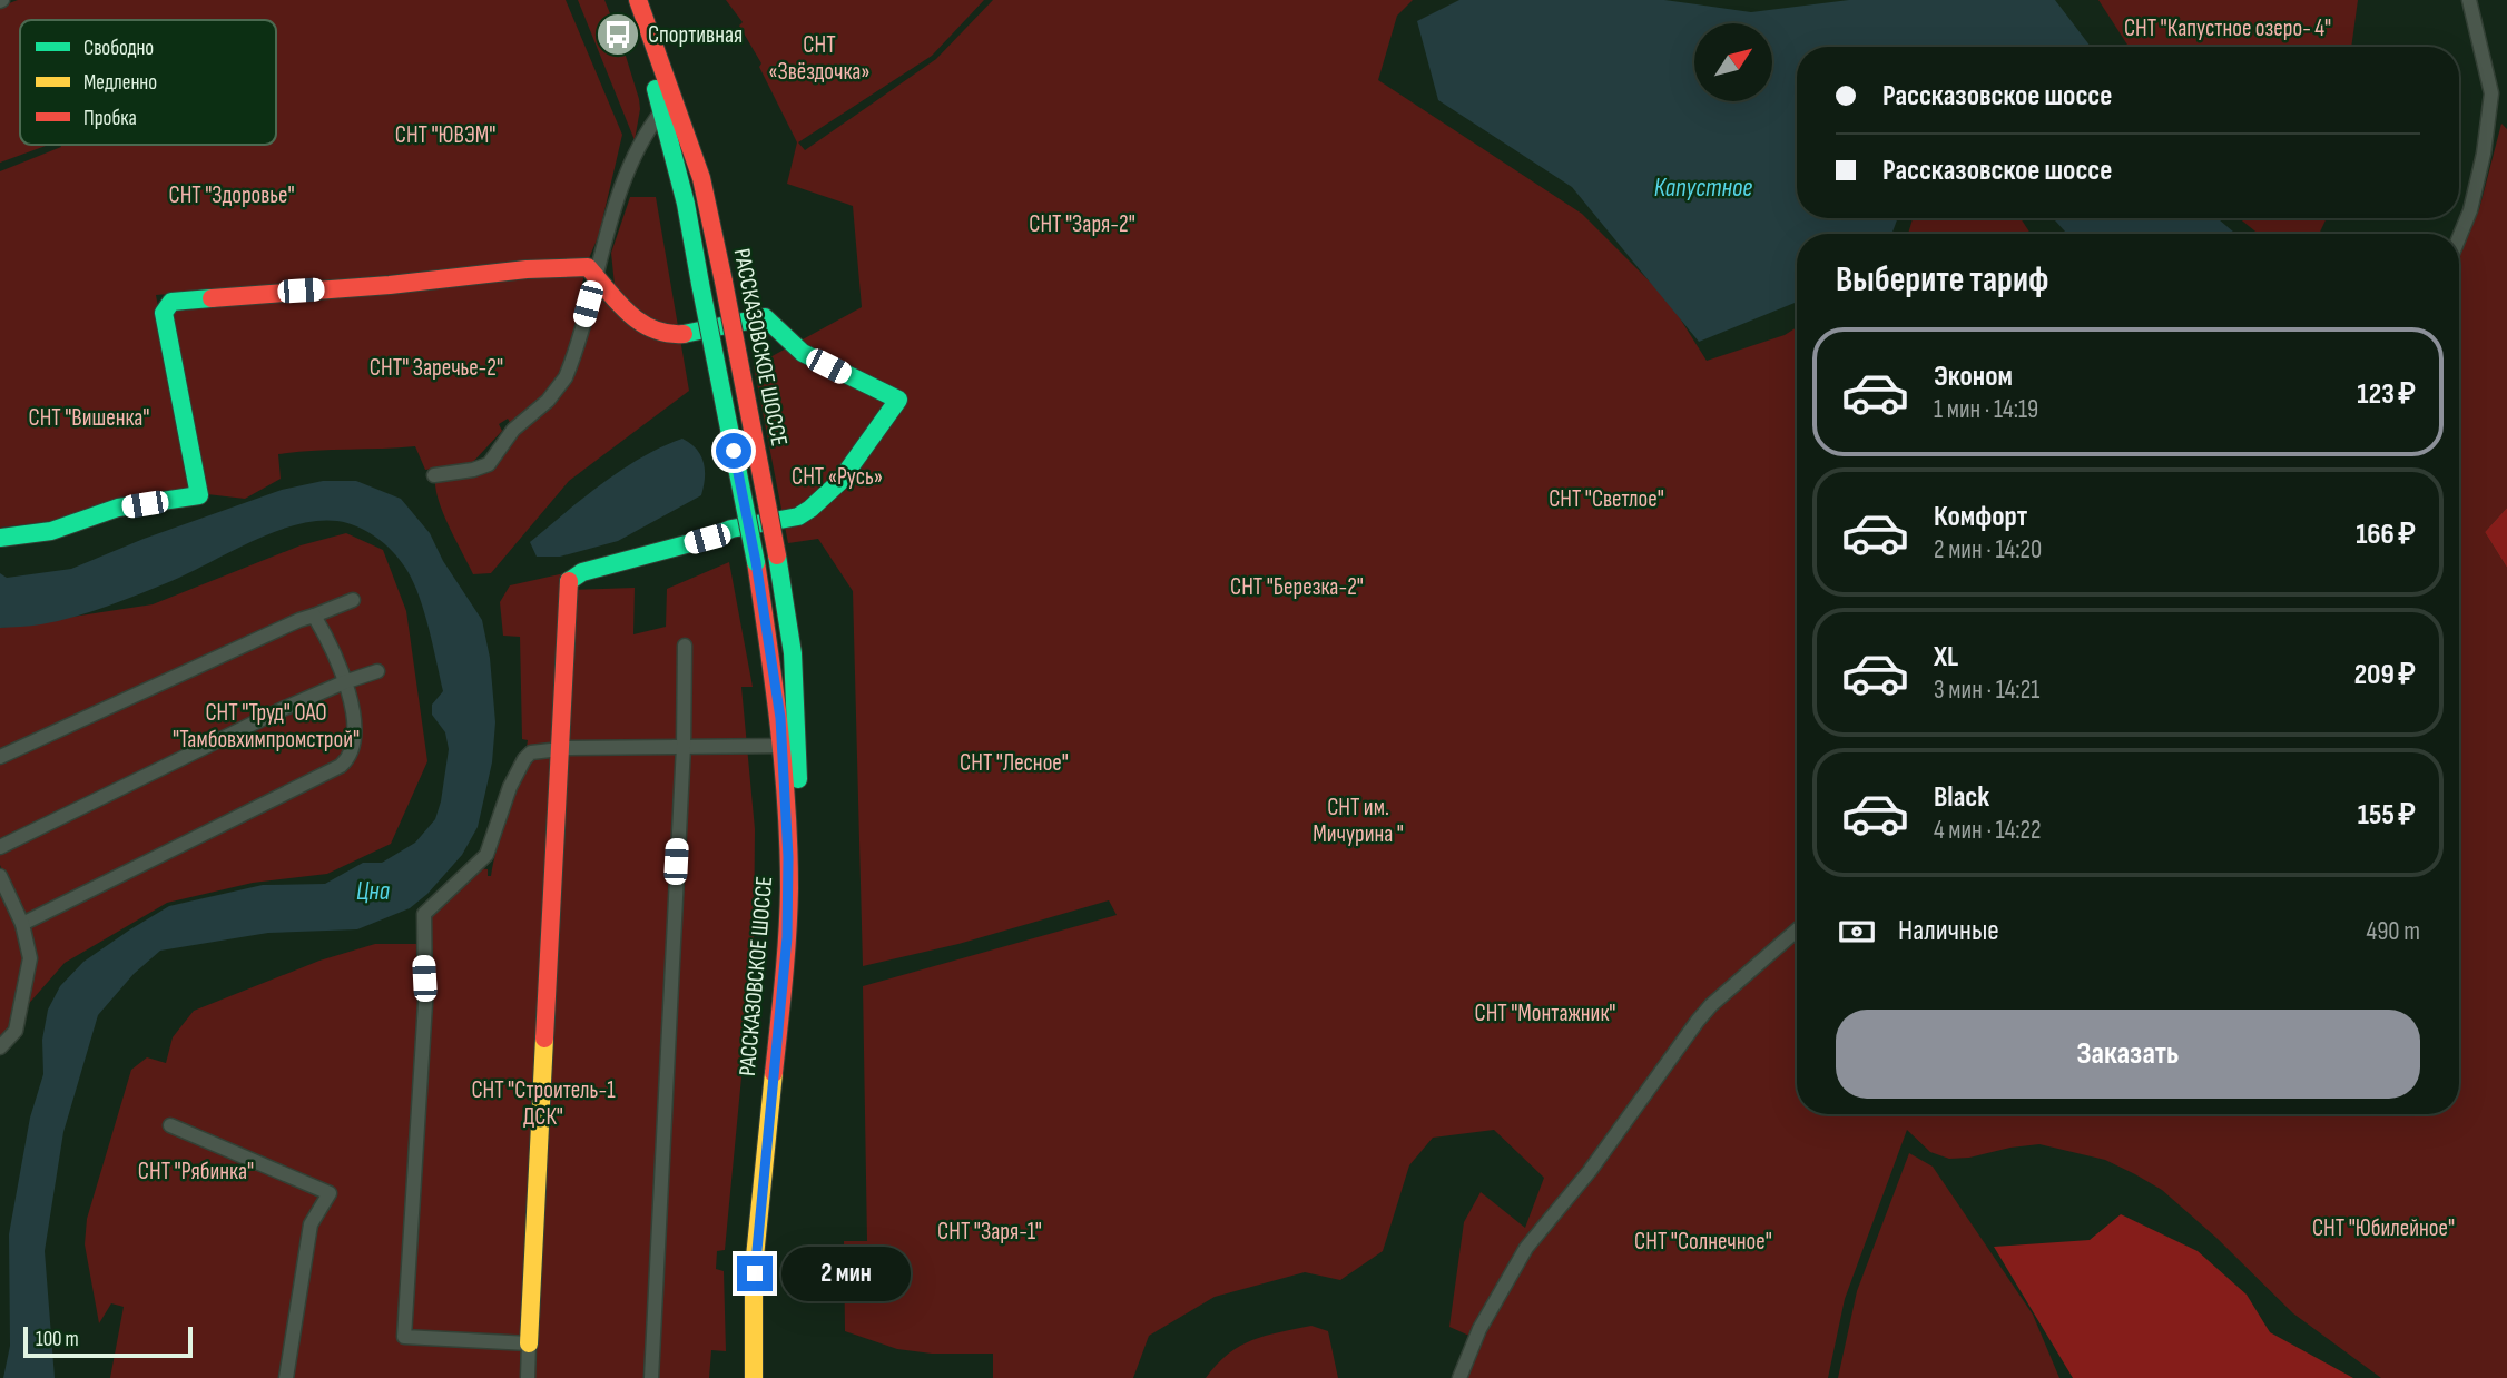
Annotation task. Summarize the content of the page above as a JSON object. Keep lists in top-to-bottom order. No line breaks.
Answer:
{"streets":{"main road":["РАССКАЗОВСКОЕ ШОССЕ"]},"water":["Капустное","Цна"],"parks":["СНТ \"Капустное озеро- 4\"","СНТ «Звёздочка»","СНТ \"ЮВЭМ\"","СНТ \"Здоровье\"","СНТ \"Заря-2\"","СНТ\" Заречье-2\"","СНТ \"Вишенка\"","СНТ «Русь»","СНТ \"Светлое\"","СНТ \"Березка-2\"","СНТ \"Труд\" ОАО \"Тамбовхимпромстрой\"","СНТ \"Лесное\"","СНТ им. Мичурина \"","СНТ \"Монтажник\"","СНТ \"Строитель-1 ДСК\"","СНТ \"Рябинка\"","СНТ \"Юбилейное\"","СНТ \"Заря-1\"","СНТ \"Солнечное\""],"places":{"bus stop":["Спортивная"]},"legend":["Свободно","Медленно","Пробка"],"scale_bar":"100 m","north":"top right","page":{"banner":["Рассказовское шоссе","Рассказовское шоссе"],"heading":"Выберите тариф","list":[{"name":"Эконом","note":"1 мин · 14:19","value":"123 ₽"},{"name":"Комфорт","note":"2 мин · 14:20","value":"166 ₽"},{"name":"XL","note":"3 мин · 14:21","value":"209 ₽"},{"name":"Black","note":"4 мин · 14:22","value":"155 ₽"}],"pay":["Наличные","490 m"],"buttons":"Заказать","bubble":"2 мин","scale":"100 m"}}
